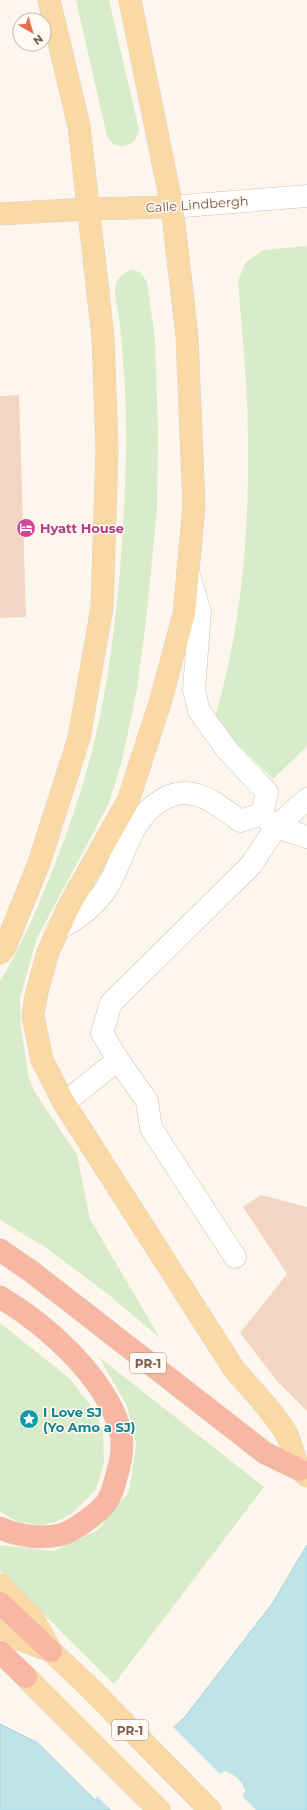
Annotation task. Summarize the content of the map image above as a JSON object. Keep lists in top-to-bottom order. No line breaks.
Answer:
{"streets":{"highway":["PR-1"],"main road":["Calle Lindbergh"]},"places":{"hotel":["Hyatt House"],"place":["I Love SJ (Yo Amo a SJ)"]},"north":"bottom right"}
